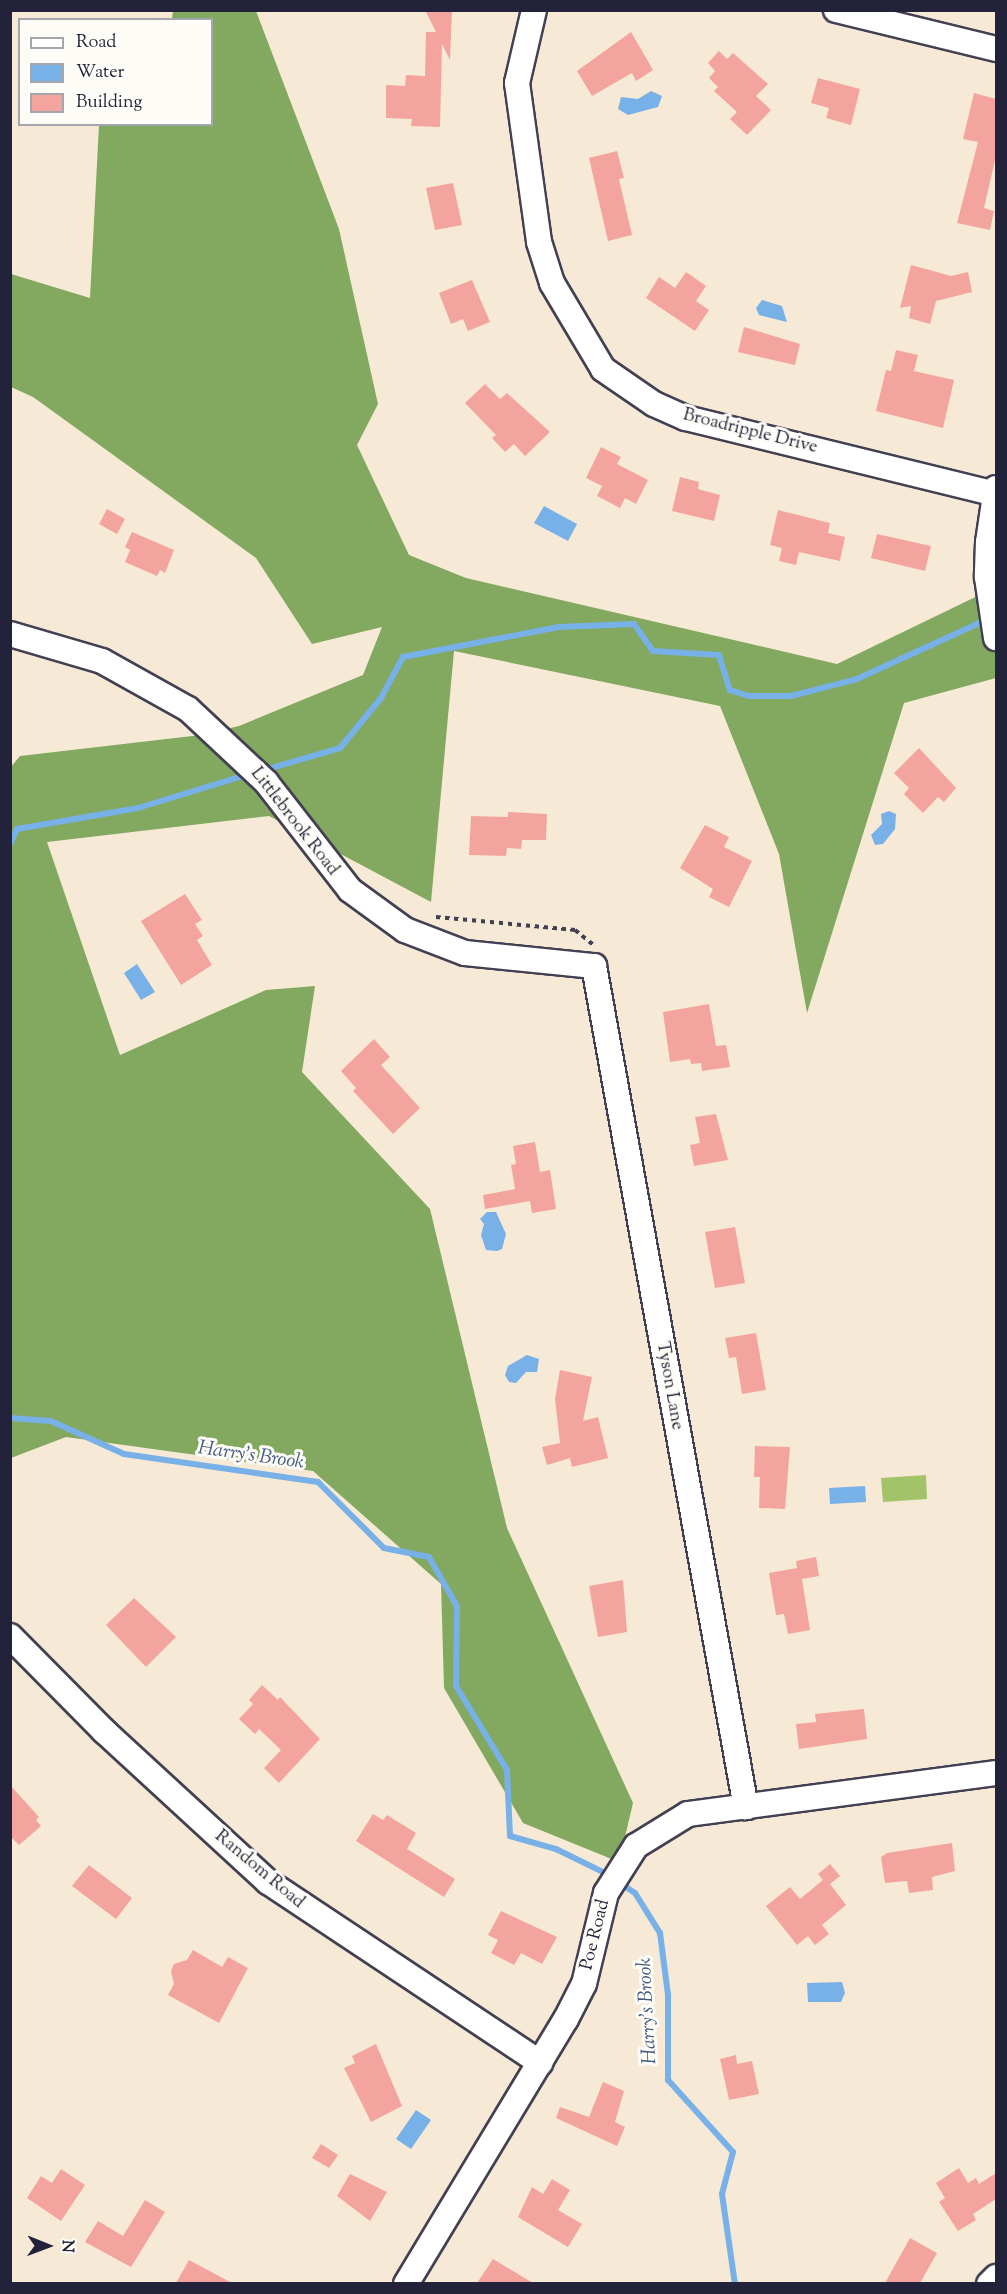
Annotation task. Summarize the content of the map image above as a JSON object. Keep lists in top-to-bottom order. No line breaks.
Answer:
{"streets":{"street":["Broadripple Drive","Littlebrook Road","Tyson Lane","Random Road","Poe Road"]},"crossings":[["Littlebrook Road","Tyson Lane"],["Tyson Lane","Poe Road"],["Random Road","Poe Road"]],"water":["Harry's Brook"],"legend":["Road","Water","Building"],"north":"right"}
